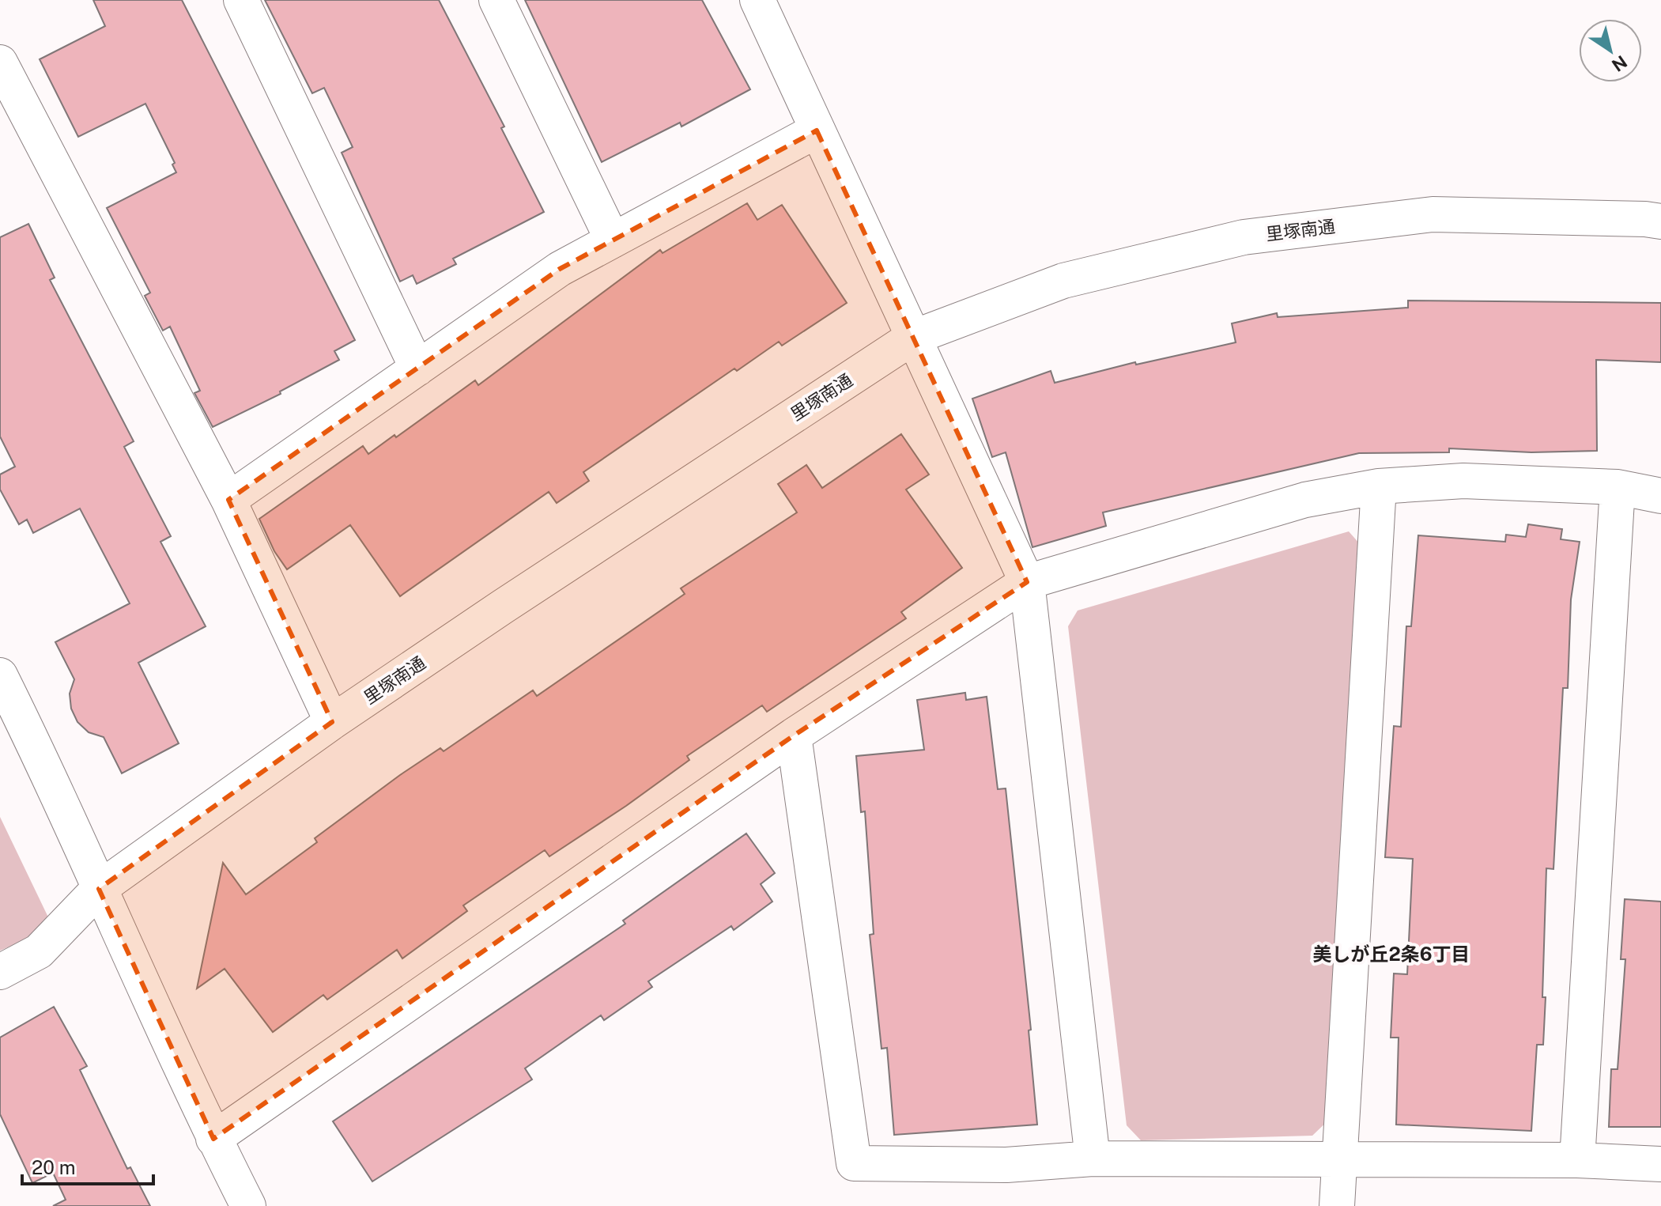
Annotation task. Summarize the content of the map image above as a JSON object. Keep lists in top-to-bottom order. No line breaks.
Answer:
{"streets":{"street":["里塚南通"]},"districts":["美しが丘2条6丁目"],"scale_bar":"20 m","north":"bottom right"}
